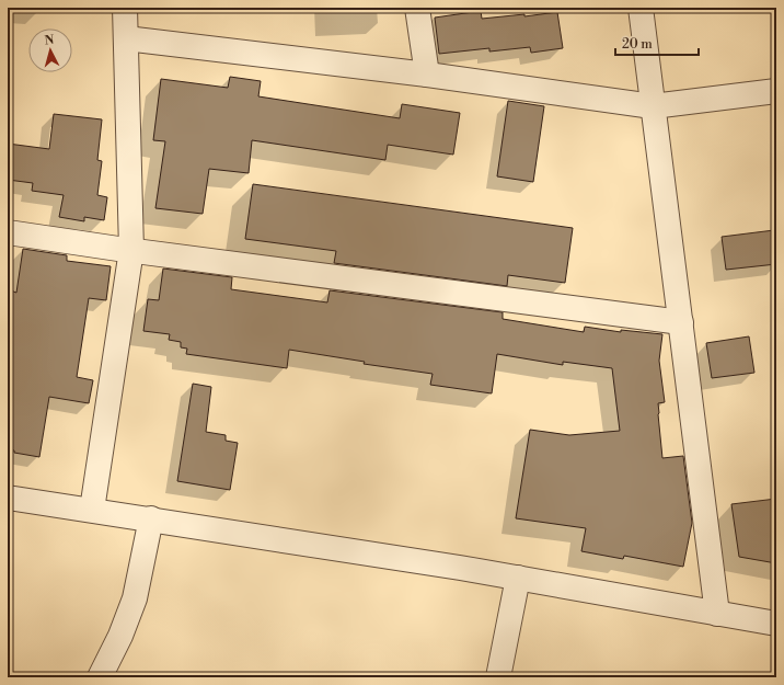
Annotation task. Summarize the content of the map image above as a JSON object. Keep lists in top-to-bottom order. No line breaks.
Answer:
{"scale_bar":"20 m","north":"top"}
